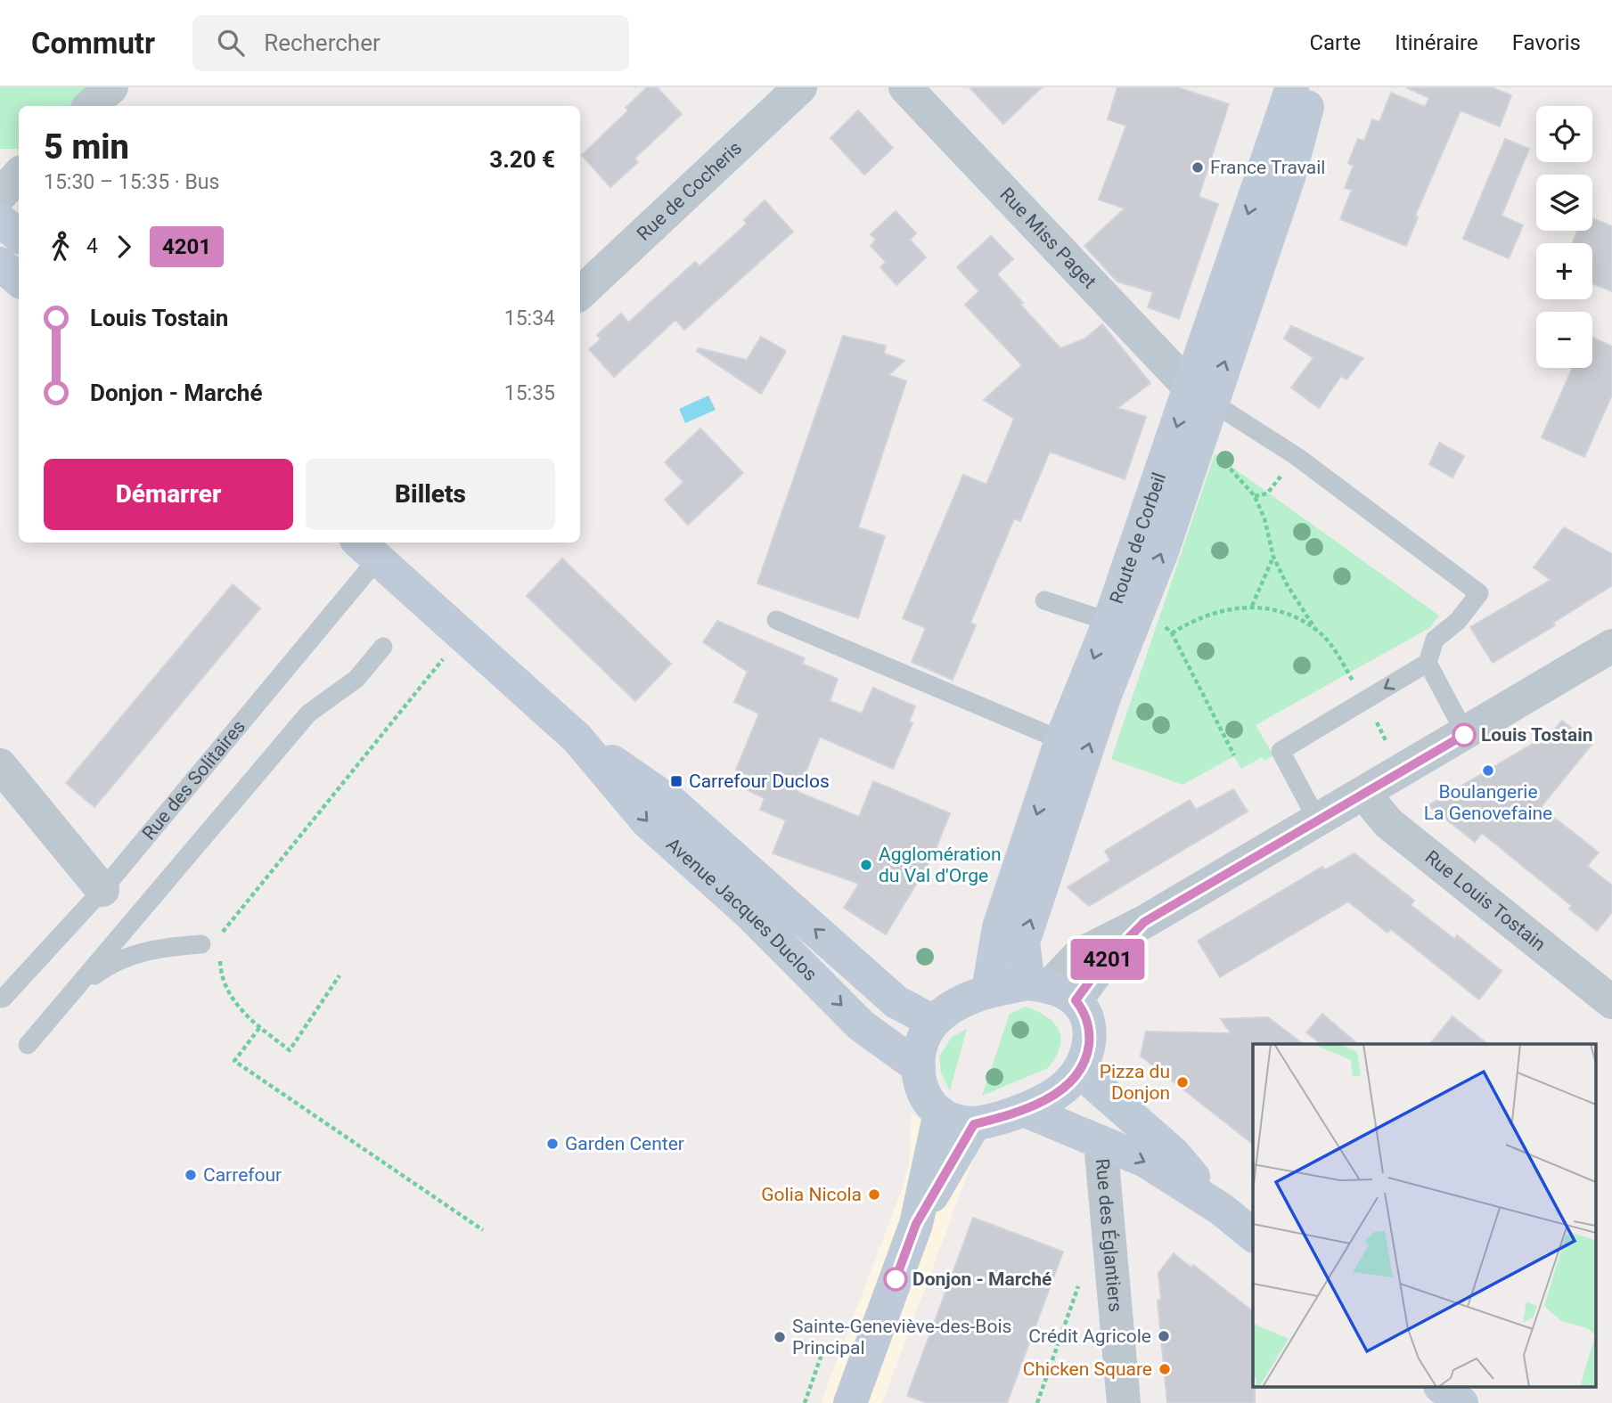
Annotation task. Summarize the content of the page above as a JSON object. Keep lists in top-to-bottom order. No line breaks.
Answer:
{"streets":{"main road":["Route de Corbeil","Avenue Jacques Duclos"],"street":["Rue de Cocheris","Rue Miss Paget","Rue Louis Tostain","Rue des Églantiers"],"lane":["Rue des Solitaires"]},"crossings":[["Rue Miss Paget","Route de Corbeil"],["Route de Corbeil","Avenue Jacques Duclos"],["Rue des Solitaires","Avenue Jacques Duclos"]],"places":{"other":["France Travail","Louis Tostain","Boulangerie La Genovefaine","Agglomération du Val d'Orge","Pizza du Donjon","Garden Center","Carrefour","Golia Nicola","Donjon - Marché","Crédit Agricole","Sainte-Geneviève-des-Bois Principal","Chicken Square"],"transit":["Carrefour Duclos"]},"lines":["bus line 4201"],"page":{"header":"Commutr","search":"Rechercher","nav":["Carte","Itinéraire","Favoris"],"on_map":"4201","map_buttons":["+","−"],"heading":["5 min","15:30 – 15:35 · Bus","3.20 €"],"legs":["4","4201"],"list":[{"name":"Louis Tostain","value":"15:34"},{"name":"Donjon - Marché","value":"15:35"}],"buttons":["Démarrer","Billets"]}}
